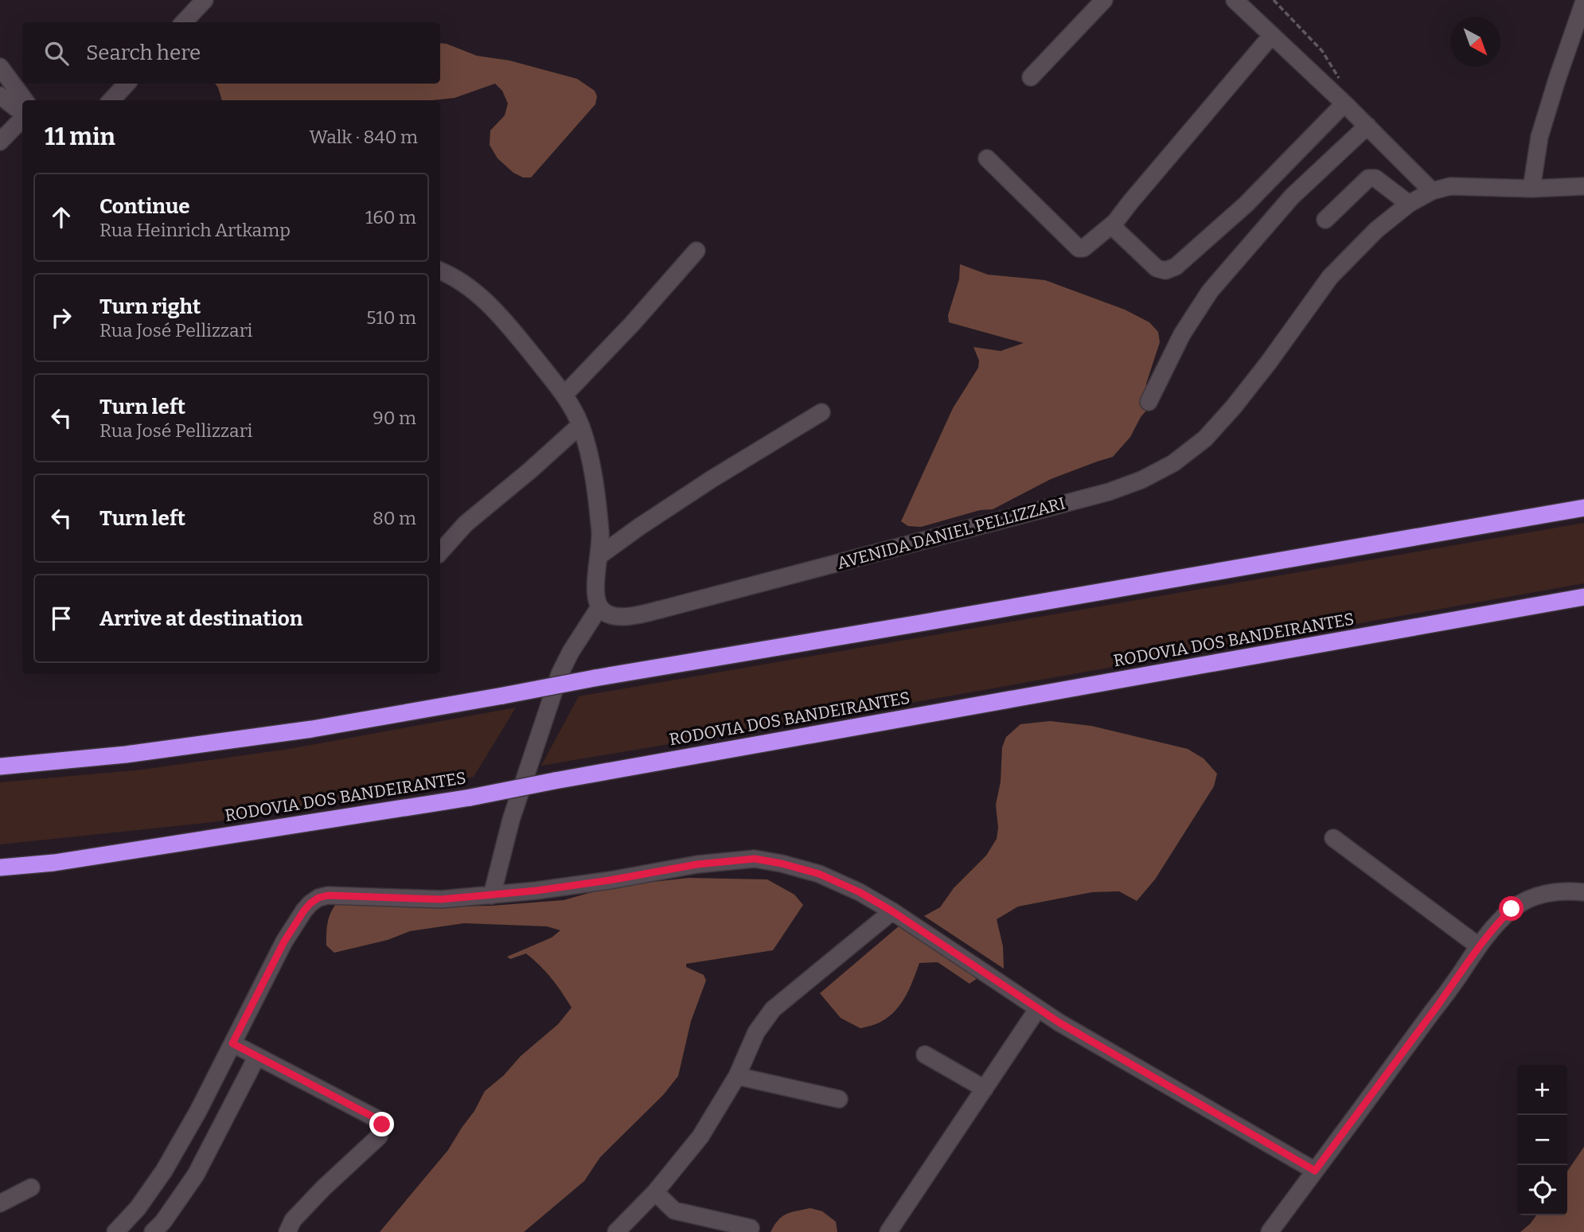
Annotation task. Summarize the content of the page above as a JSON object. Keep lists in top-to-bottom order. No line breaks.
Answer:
{"streets":{"highway":["RODOVIA DOS BANDEIRANTES"],"street":["AVENIDA DANIEL PELLIZZARI"]},"north":"bottom right","page":{"search":"Search here","heading":["11 min","Walk · 840 m"],"list":[["Continue","Rua Heinrich Artkamp","160 m"],["Turn right","Rua José Pellizzari","510 m"],["Turn left","Rua José Pellizzari","90 m"],["Turn left","80 m"],"Arrive at destination"],"map_buttons":["+","−"]}}
